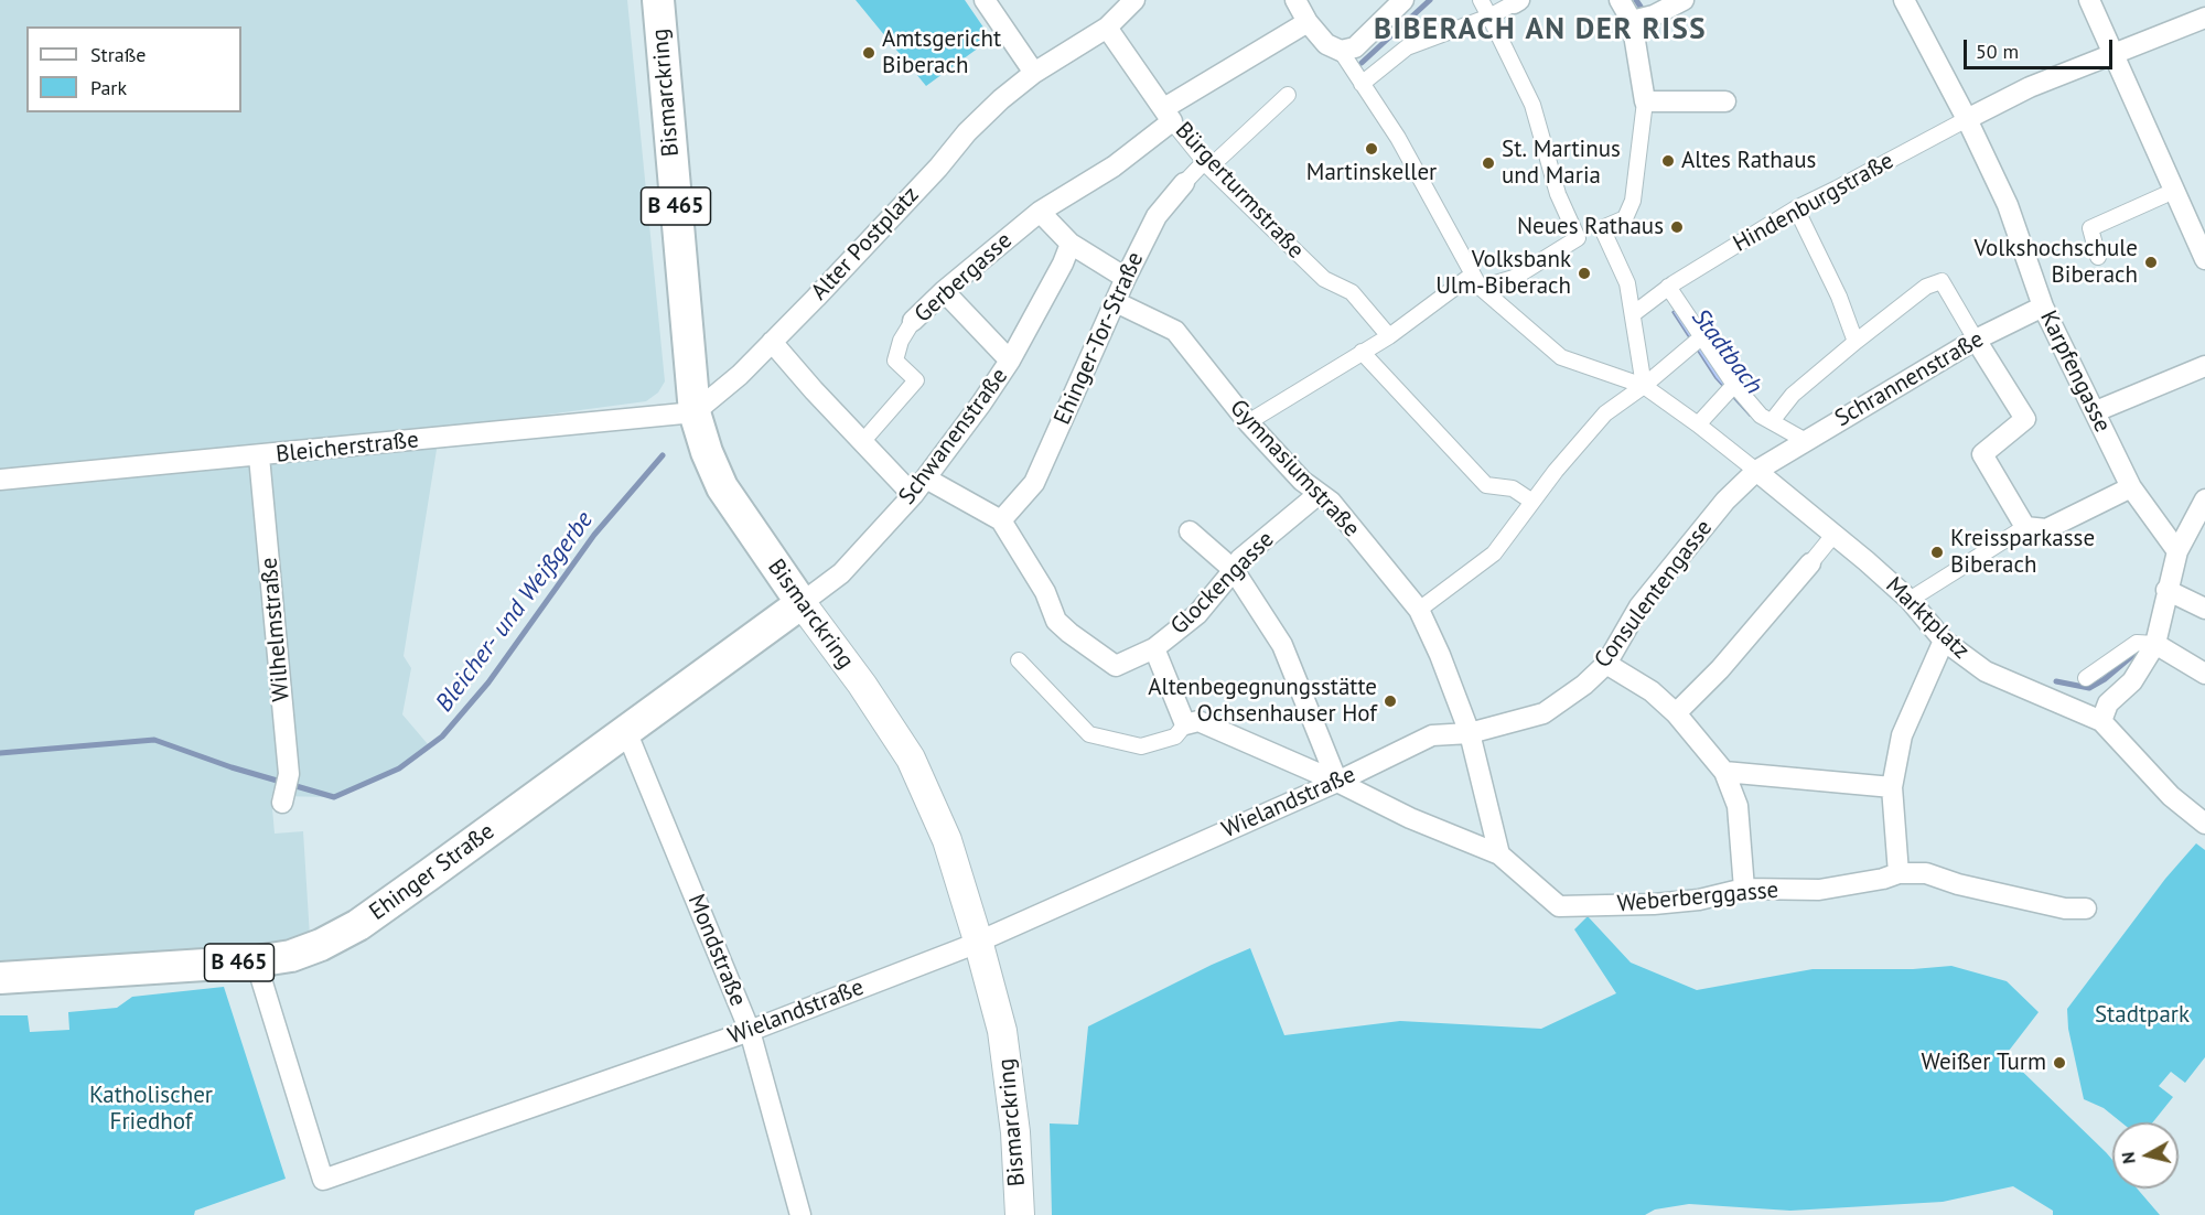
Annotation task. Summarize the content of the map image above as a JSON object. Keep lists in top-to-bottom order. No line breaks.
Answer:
{"streets":{"main road":["Bismarckring","B 465","Ehinger Straße"],"street":["Bürgerturmstraße","Hindenburgstraße","Alter Postplatz","Gerbergasse","Ehinger-Tor-Straße","Karpfengasse","Schrannenstraße","Schwanenstraße","Bleicherstraße","Gymnasiumstraße","Glockengasse","Consulentengasse","Marktplatz","Wilhelmstraße","Wielandstraße","Weberberggasse","Mondstraße"]},"crossings":[["Bismarckring","Alter Postplatz"],["Bismarckring","Schwanenstraße"],["Bismarckring","Bleicherstraße"],["Bismarckring","Wielandstraße"],["Bismarckring","Ehinger Straße"],["Bürgerturmstraße","Ehinger-Tor-Straße"],["Hindenburgstraße","Karpfengasse"],["Alter Postplatz","Bleicherstraße"],["Ehinger-Tor-Straße","Gymnasiumstraße"],["Ehinger-Tor-Straße","Glockengasse"],["Karpfengasse","Schrannenstraße"],["Schrannenstraße","Consulentengasse"],["Schrannenstraße","Marktplatz"],["Schwanenstraße","Ehinger Straße"],["Bleicherstraße","Wilhelmstraße"],["Gymnasiumstraße","Glockengasse"],["Gymnasiumstraße","Consulentengasse"],["Gymnasiumstraße","Wielandstraße"],["Gymnasiumstraße","Weberberggasse"],["Consulentengasse","Marktplatz"],["Consulentengasse","Wielandstraße"],["Wielandstraße","Ehinger Straße"],["Wielandstraße","Weberberggasse"],["Wielandstraße","Mondstraße"],["Ehinger Straße","Mondstraße"]],"districts":["BIBERACH AN DER RISS"],"water":["Stadtbach","Bleicher- und Weißgerbe"],"parks":["Stadtpark","Katholischer Friedhof"],"places":["Amtsgericht Biberach","Martinskeller","Altes Rathaus","St. Martinus und Maria","Neues Rathaus","Volkshochschule Biberach","Volksbank Ulm-Biberach","Kreissparkasse Biberach","Altenbegegnungsstätte Ochsenhauser Hof","Weißer Turm"],"legend":["Straße","Park"],"scale_bar":"50 m","north":"left"}
